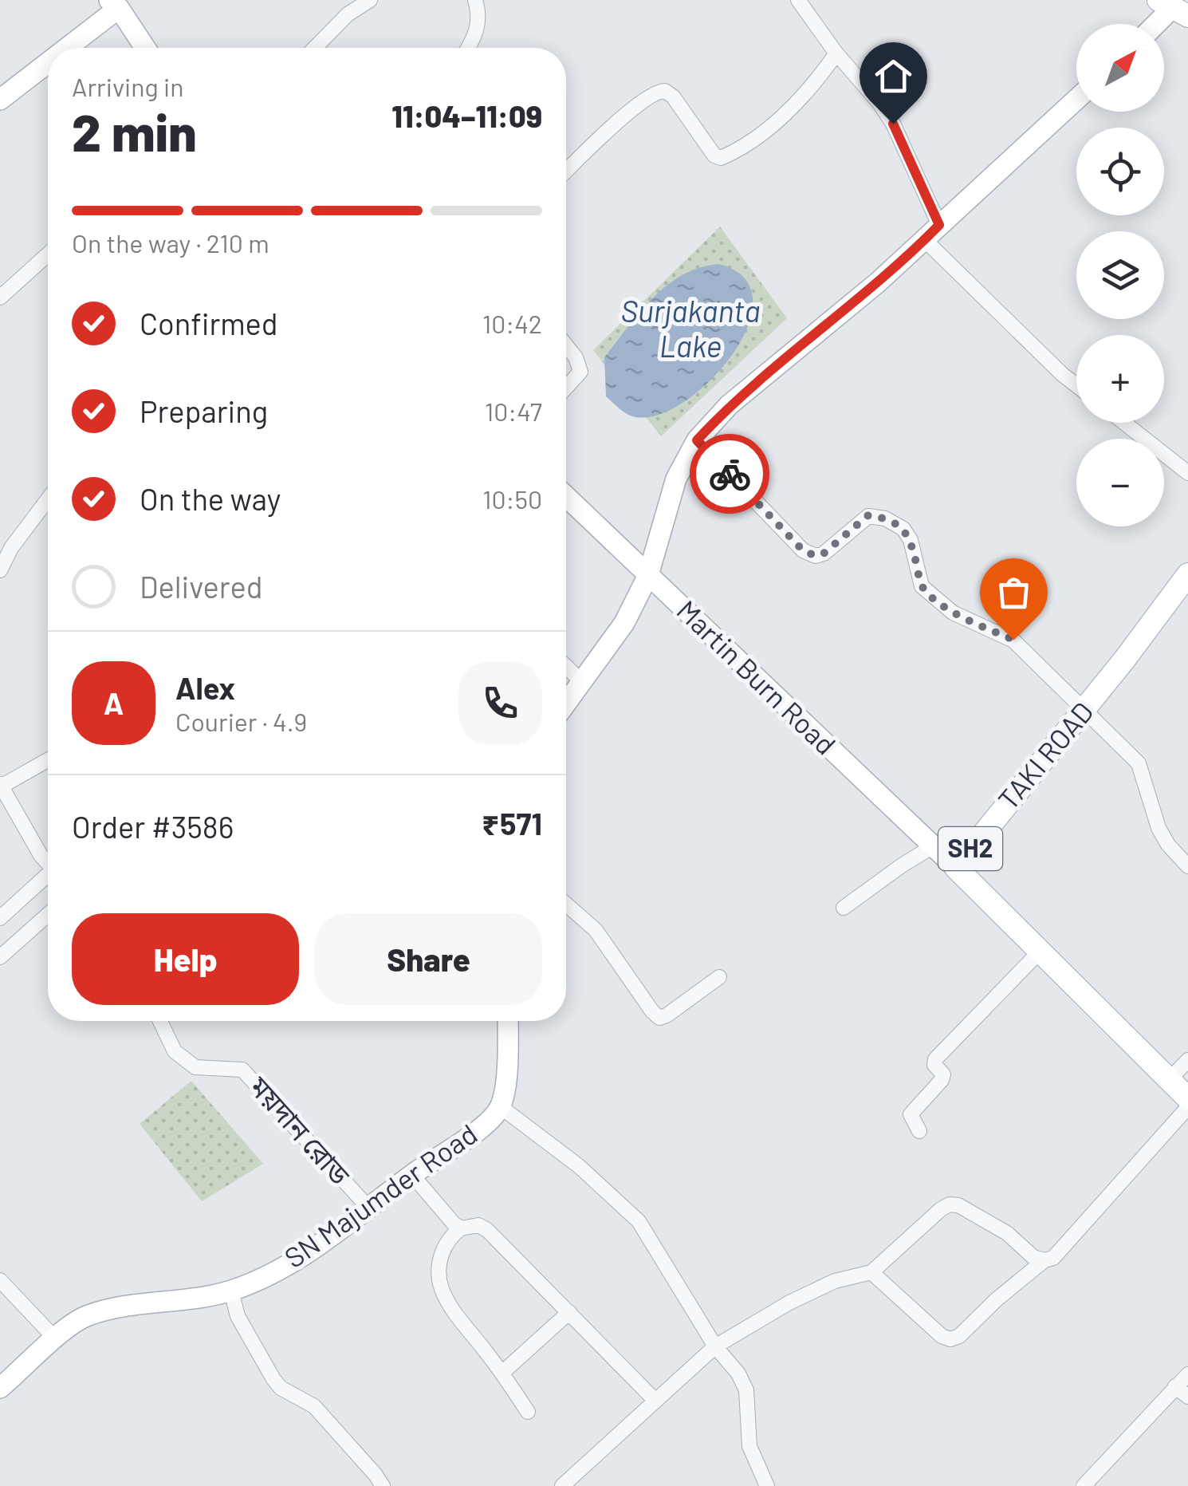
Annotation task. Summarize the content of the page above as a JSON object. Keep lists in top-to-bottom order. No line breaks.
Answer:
{"streets":{"main road":["Martin Burn Road","TAKI ROAD","SH2","SN Majumder Road"],"street":["ময়দান রোড"]},"crossings":[["Martin Burn Road","TAKI ROAD"],["Martin Burn Road","SH2"],["TAKI ROAD","SH2"],["ময়দান রোড","SN Majumder Road"]],"water":["Surjakanta Lake"],"north":"top right","page":{"map_buttons":["+","−"],"heading":["2 min","Arriving in","11:04–11:09"],"panel":["Alex","Courier · 4.9","Order #3586","₹571"],"bar":"On the way · 210 m","list":[["Confirmed","10:42"],["Preparing","10:47"],["On the way","10:50"],"Delivered"],"round":"A","buttons":["Help","Share"]}}
